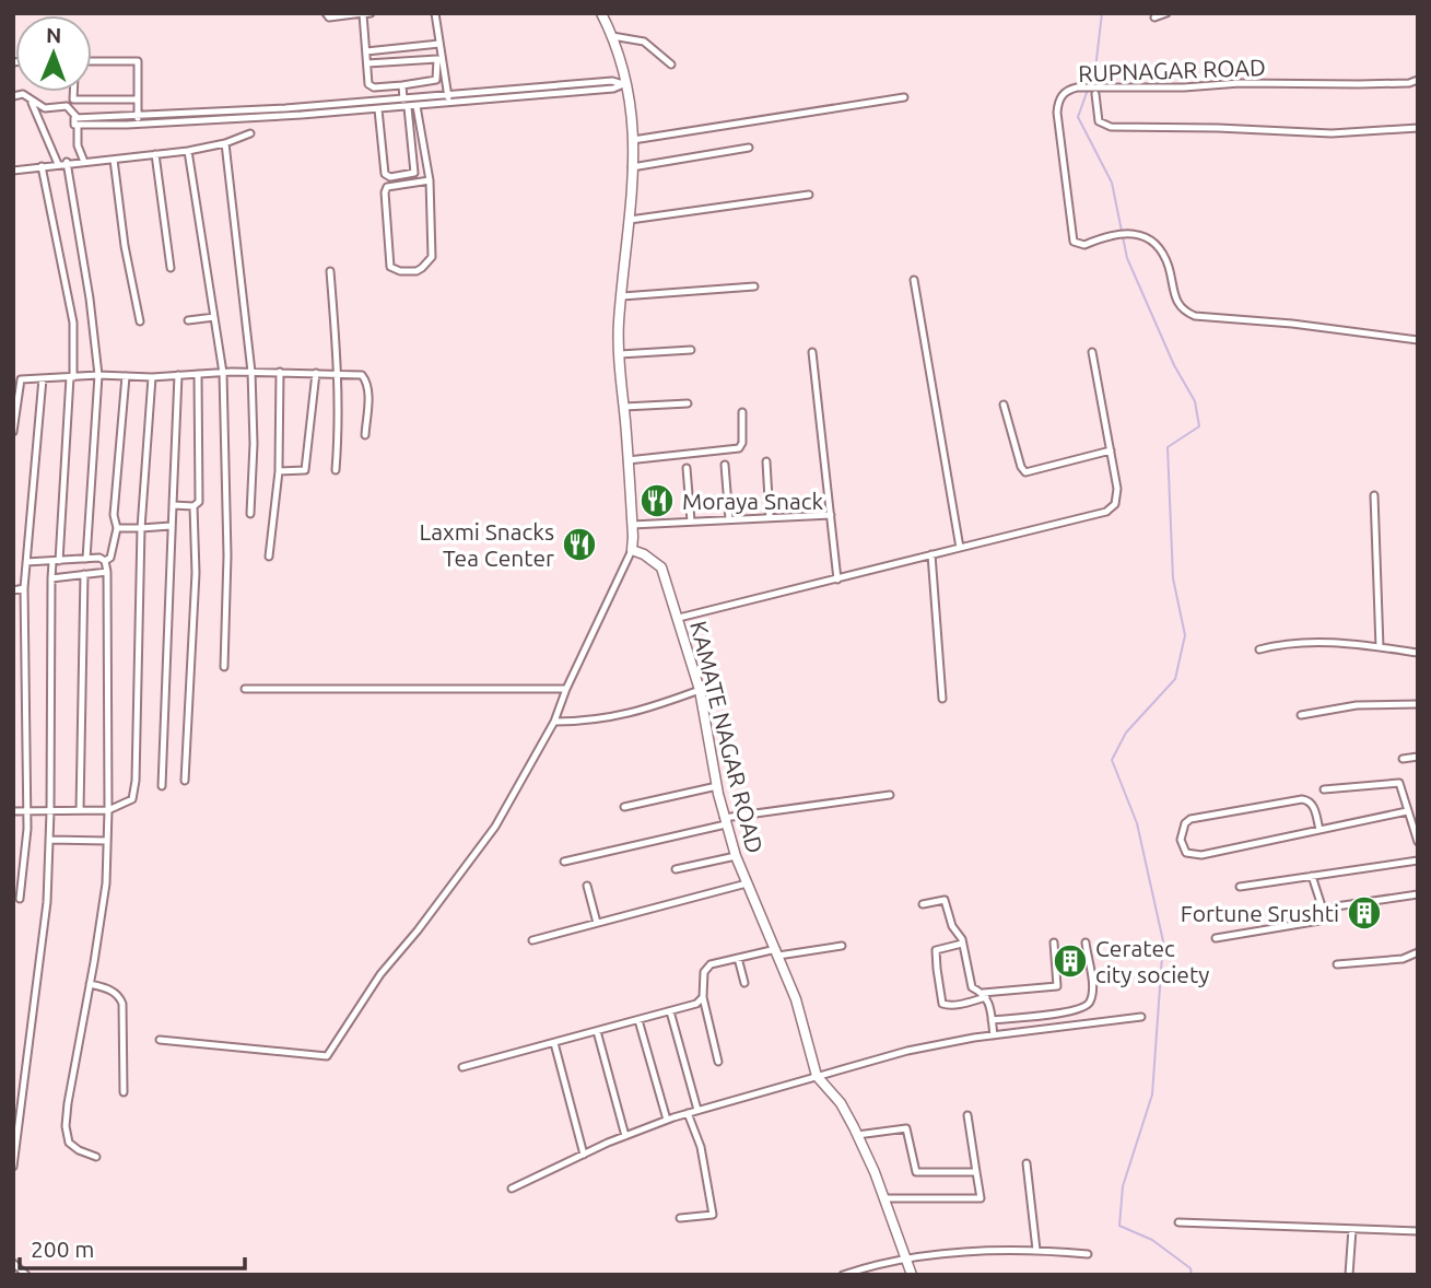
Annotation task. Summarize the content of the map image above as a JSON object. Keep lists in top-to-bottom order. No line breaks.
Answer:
{"streets":{"street":["RUPNAGAR ROAD","KAMATE NAGAR ROAD"]},"places":{"restaurant":["Moraya Snack","Laxmi Snacks Tea Center"],"building":["Fortune Srushti","Ceratec city society"]},"scale_bar":"200 m","north":"top"}
